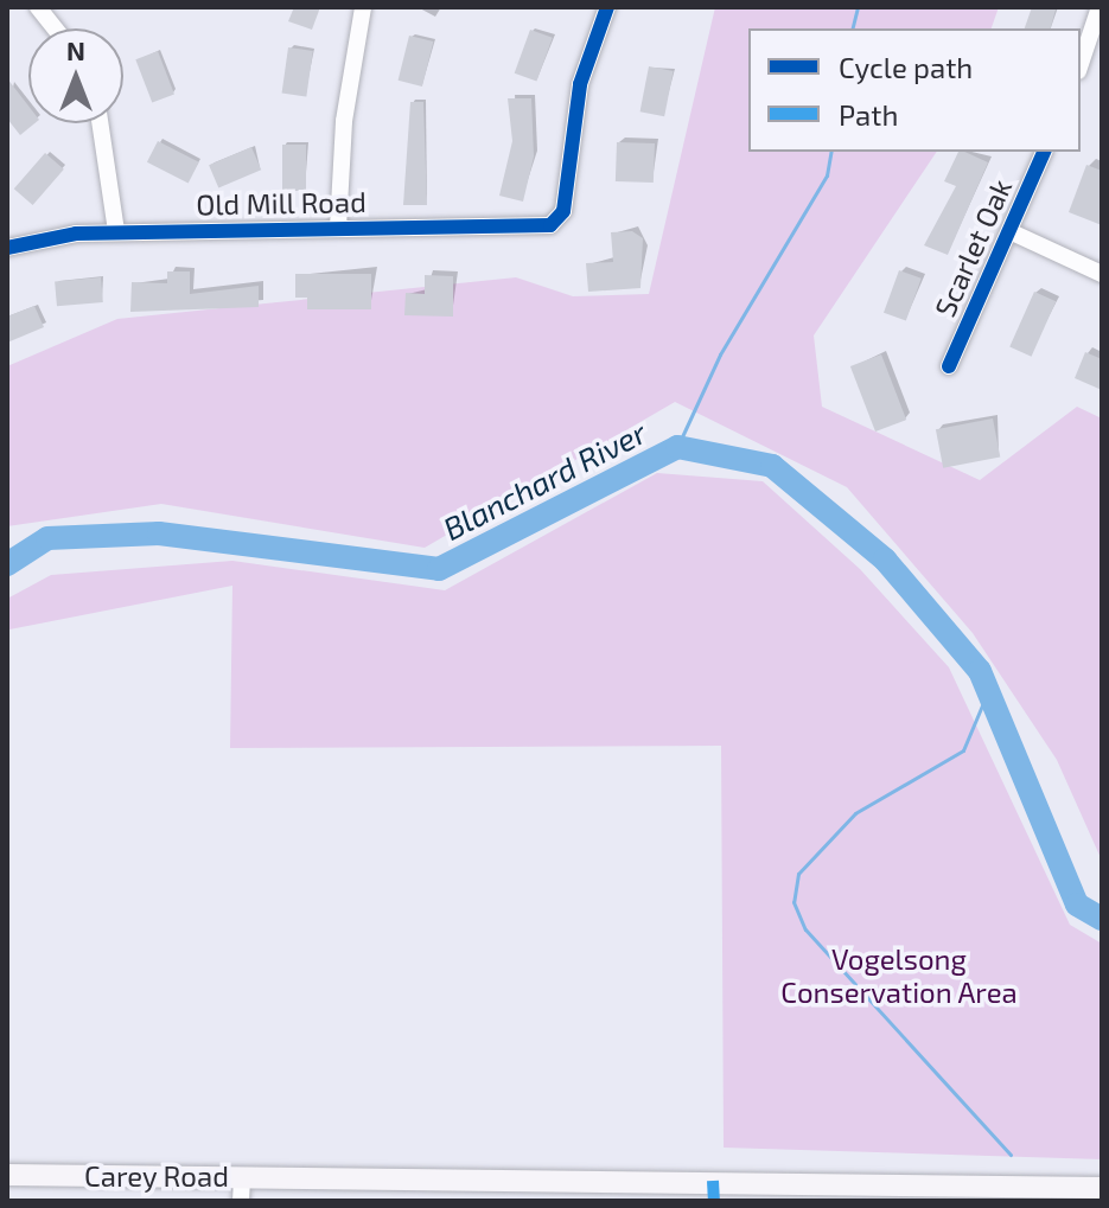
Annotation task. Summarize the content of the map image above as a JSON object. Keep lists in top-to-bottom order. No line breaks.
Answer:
{"streets":{"main road":["Carey Road"],"street":["Old Mill Road","Scarlet Oak"]},"water":["Blanchard River"],"parks":["Vogelsong Conservation Area"],"legend":["Cycle path","Path"],"north":"top"}
